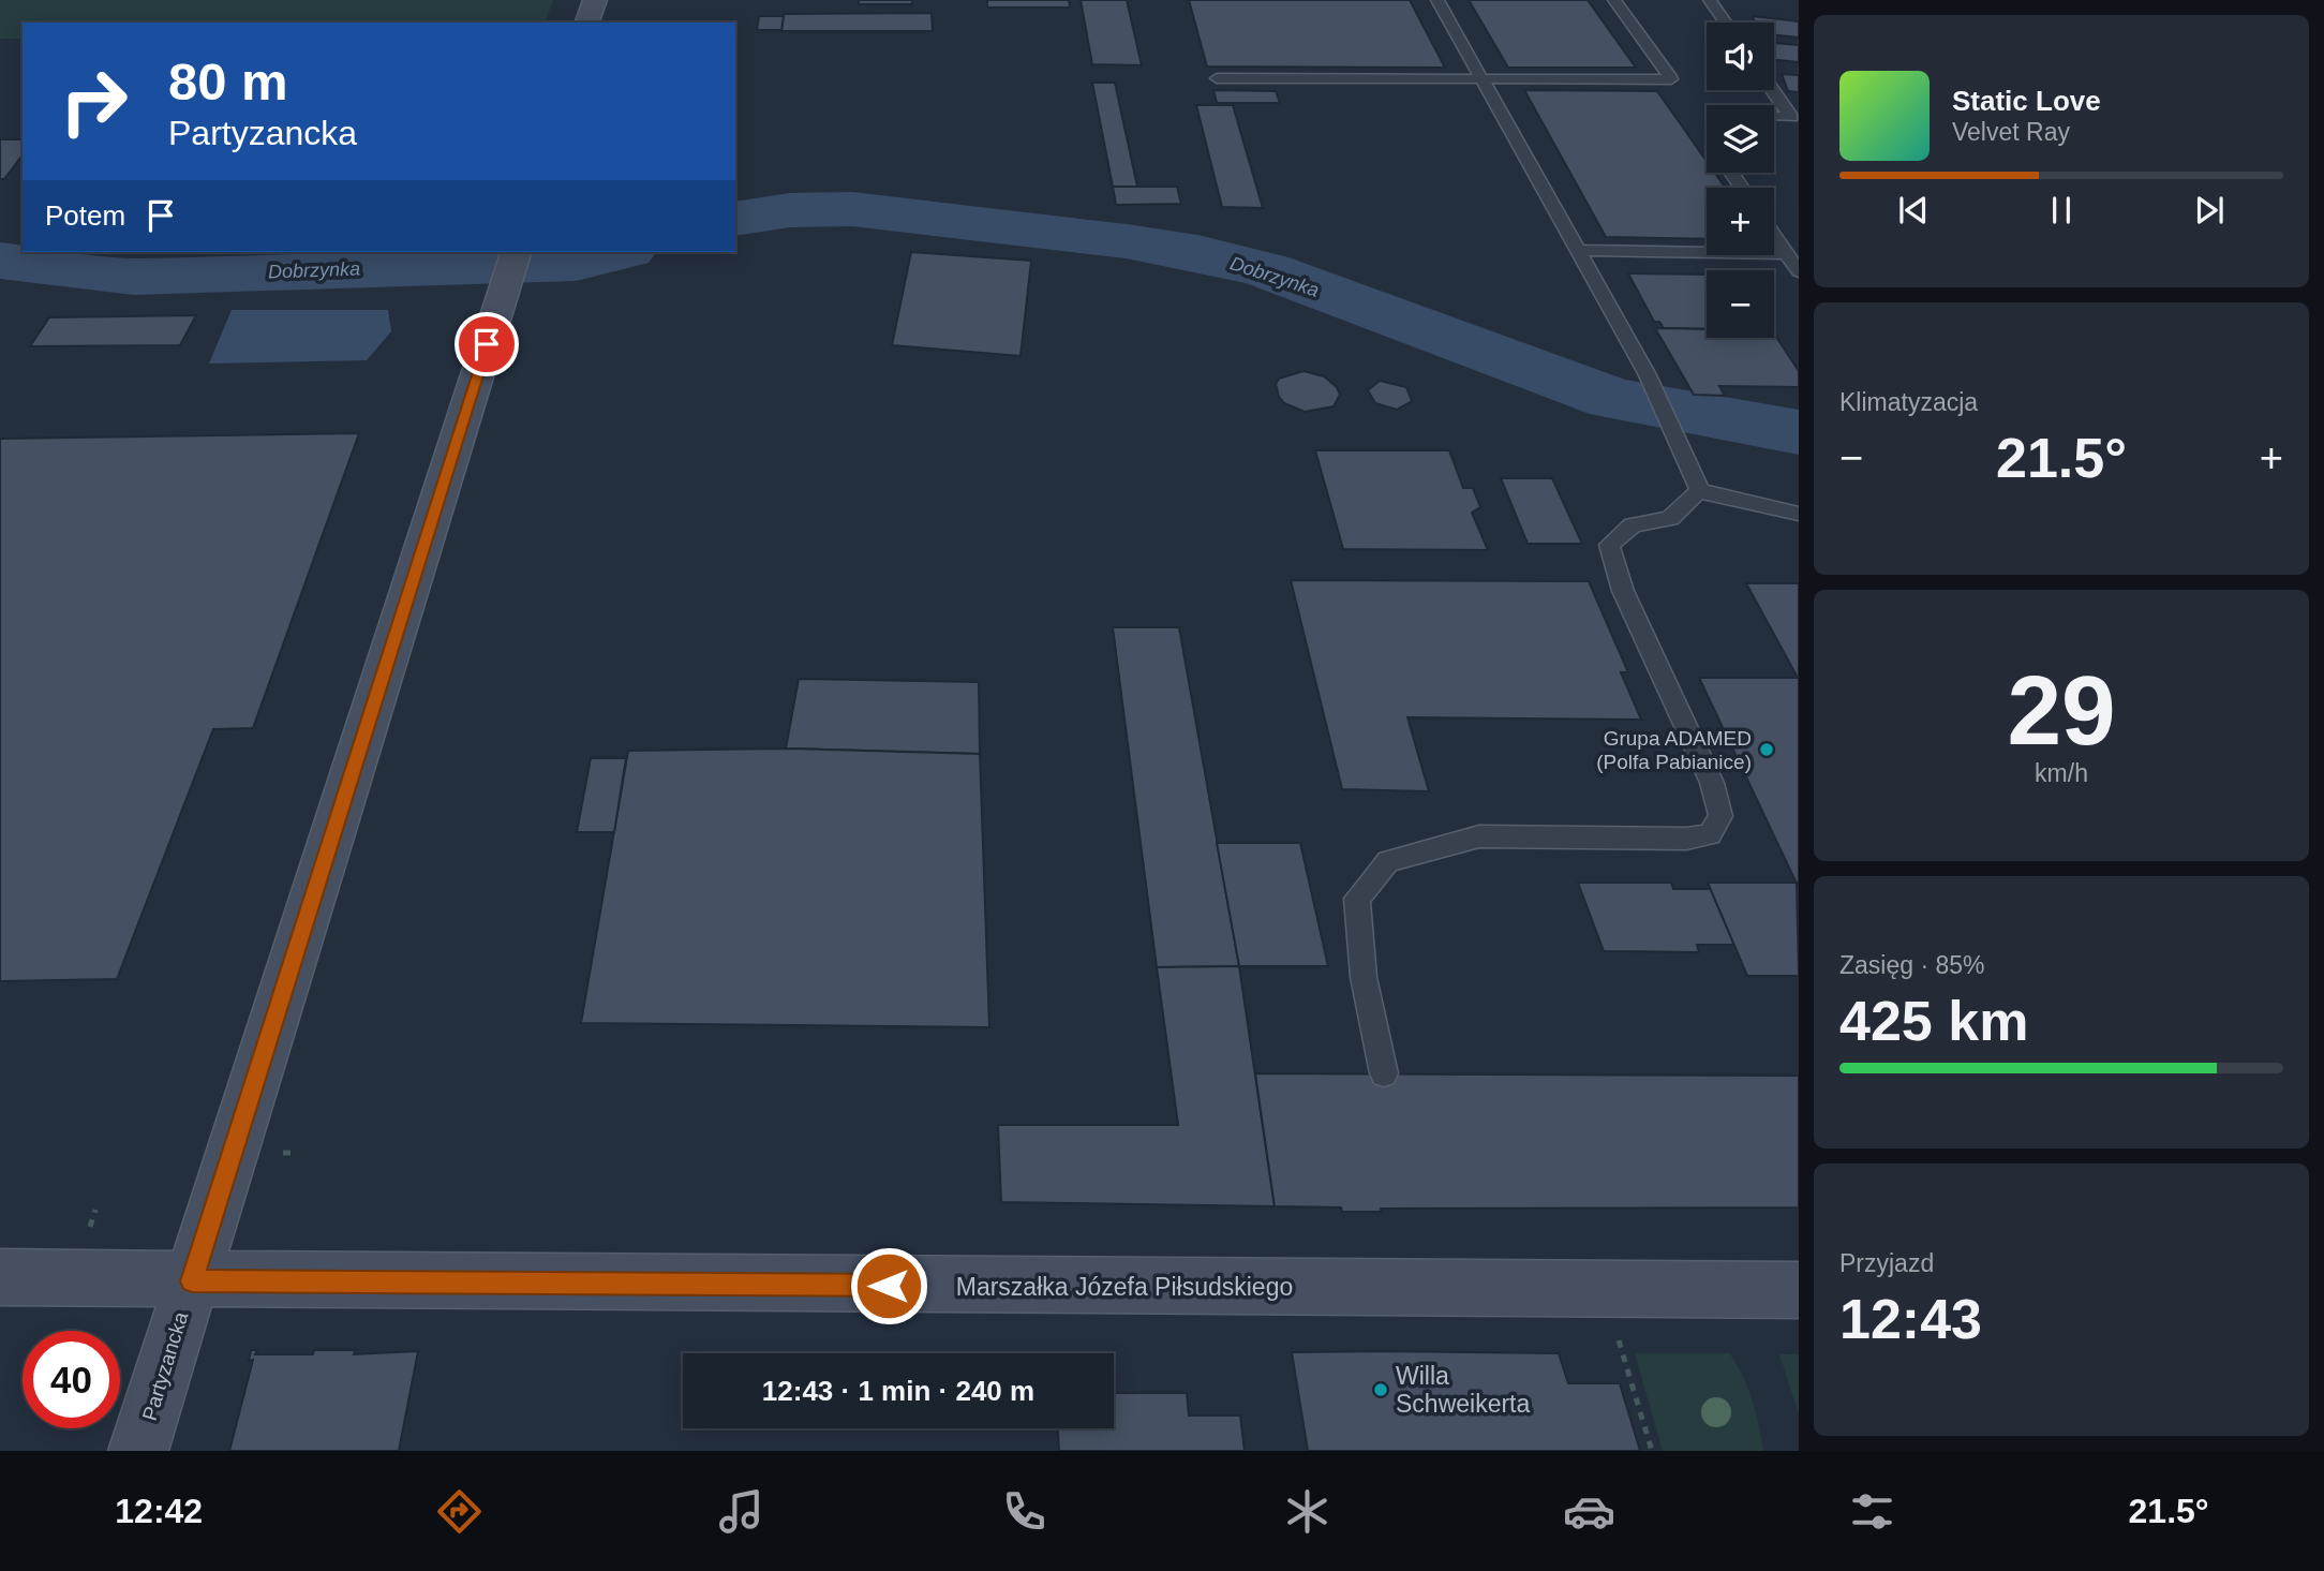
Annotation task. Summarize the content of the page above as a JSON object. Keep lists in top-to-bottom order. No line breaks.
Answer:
{"streets":{"main road":["Marszałka Józefa Piłsudskiego","Partyzancka"]},"crossings":[["Marszałka Józefa Piłsudskiego","Partyzancka"]],"water":["Dobrzynka"],"places":["Grupa ADAMED (Polfa Pabianice)","Willa Schweikerta"],"page":{"map_buttons":["+","−"],"turn":["80 m","Partyzancka"],"song":["Static Love","Velvet Ray"],"then":"Potem","tile":["Klimatyzacja",["29","km/h"],["Zasięg · 85%","425 km"],["Przyjazd","12:43"]],"heat":["−","21.5°","+"],"limit":"40","trip":"12:43 · 1 min · 240 m","tabs":["12:42","21.5°"]}}
